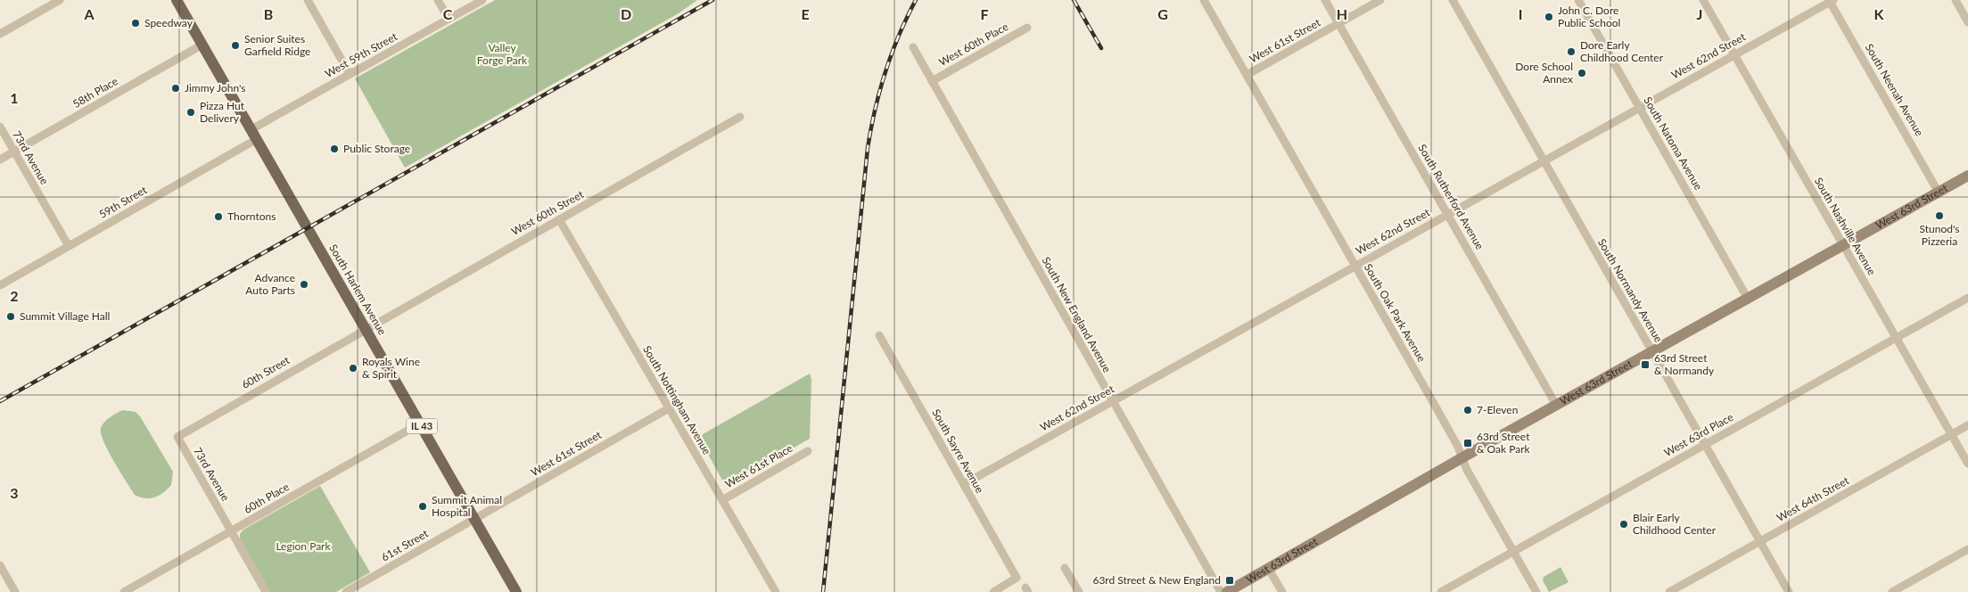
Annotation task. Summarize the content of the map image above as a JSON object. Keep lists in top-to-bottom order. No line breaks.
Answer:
{"streets":{"main road":["West 63rd Street","South Harlem Avenue","IL 43"],"street":["West 61st Street","West 60th Place","West 59th Street","West 62nd Street","South Neenah Avenue","58th Place","South Natoma Avenue","73rd Avenue","South Rutherford Avenue","59th Street","West 60th Street","South Nashville Avenue","South Normandy Avenue","South Oak Park Avenue","South New England Avenue","60th Street","South Nottingham Avenue","West 63rd Place","South Sayre Avenue","West 61st Place","60th Place","West 64th Street","61st Street"]},"crossings":[["West 61st Street","South Rutherford Avenue"],["West 61st Street","South Harlem Avenue"],["West 61st Street","South Oak Park Avenue"],["West 61st Street","South Nottingham Avenue"],["West 61st Street","61st Street"],["West 60th Place","South New England Avenue"],["West 59th Street","59th Street"],["West 59th Street","South Harlem Avenue"],["West 62nd Street","South Neenah Avenue"],["West 62nd Street","South Natoma Avenue"],["West 62nd Street","South Rutherford Avenue"],["West 62nd Street","South Nashville Avenue"],["West 62nd Street","South Normandy Avenue"],["West 62nd Street","South Oak Park Avenue"],["West 62nd Street","South New England Avenue"],["West 62nd Street","South Sayre Avenue"],["South Neenah Avenue","West 63rd Street"],["58th Place","73rd Avenue"],["58th Place","South Harlem Avenue"],["South Natoma Avenue","West 63rd Street"],["73rd Avenue","59th Street"],["73rd Avenue","60th Street"],["73rd Avenue","60th Place"],["South Rutherford Avenue","West 63rd Street"],["59th Street","South Harlem Avenue"],["West 63rd Street","South Nashville Avenue"],["West 63rd Street","South Normandy Avenue"],["West 63rd Street","South Oak Park Avenue"],["West 60th Street","South Harlem Avenue"],["West 60th Street","60th Street"],["West 60th Street","South Nottingham Avenue"],["South Nashville Avenue","West 63rd Place"],["South Nashville Avenue","West 64th Street"],["South Harlem Avenue","60th Street"],["South Harlem Avenue","60th Place"],["South Harlem Avenue","61st Street"],["South Normandy Avenue","West 63rd Place"],["South Normandy Avenue","West 64th Street"],["South Oak Park Avenue","West 63rd Place"],["South Nottingham Avenue","West 61st Place"]],"parks":["Valley Forge Park","Legion Park"],"places":{"other":["John C. Dore Public School","Speedway","Senior Suites Garfield Ridge","Dore Early Childhood Center","Dore School Annex","Jimmy John's","Pizza Hut Delivery","Public Storage","Stunod's Pizzeria","Thorntons","Advance Auto Parts","Summit Village Hall","Royals Wine & Spirit","7-Eleven","Summit Animal Hospital","Blair Early Childhood Center"],"transit":["63rd Street & Normandy","63rd Street & Oak Park","63rd Street & New England"]},"grid":{"columns":["A","B","C","D","E","F","G","H","I","J","K"],"rows":["1","2","3"]}}
